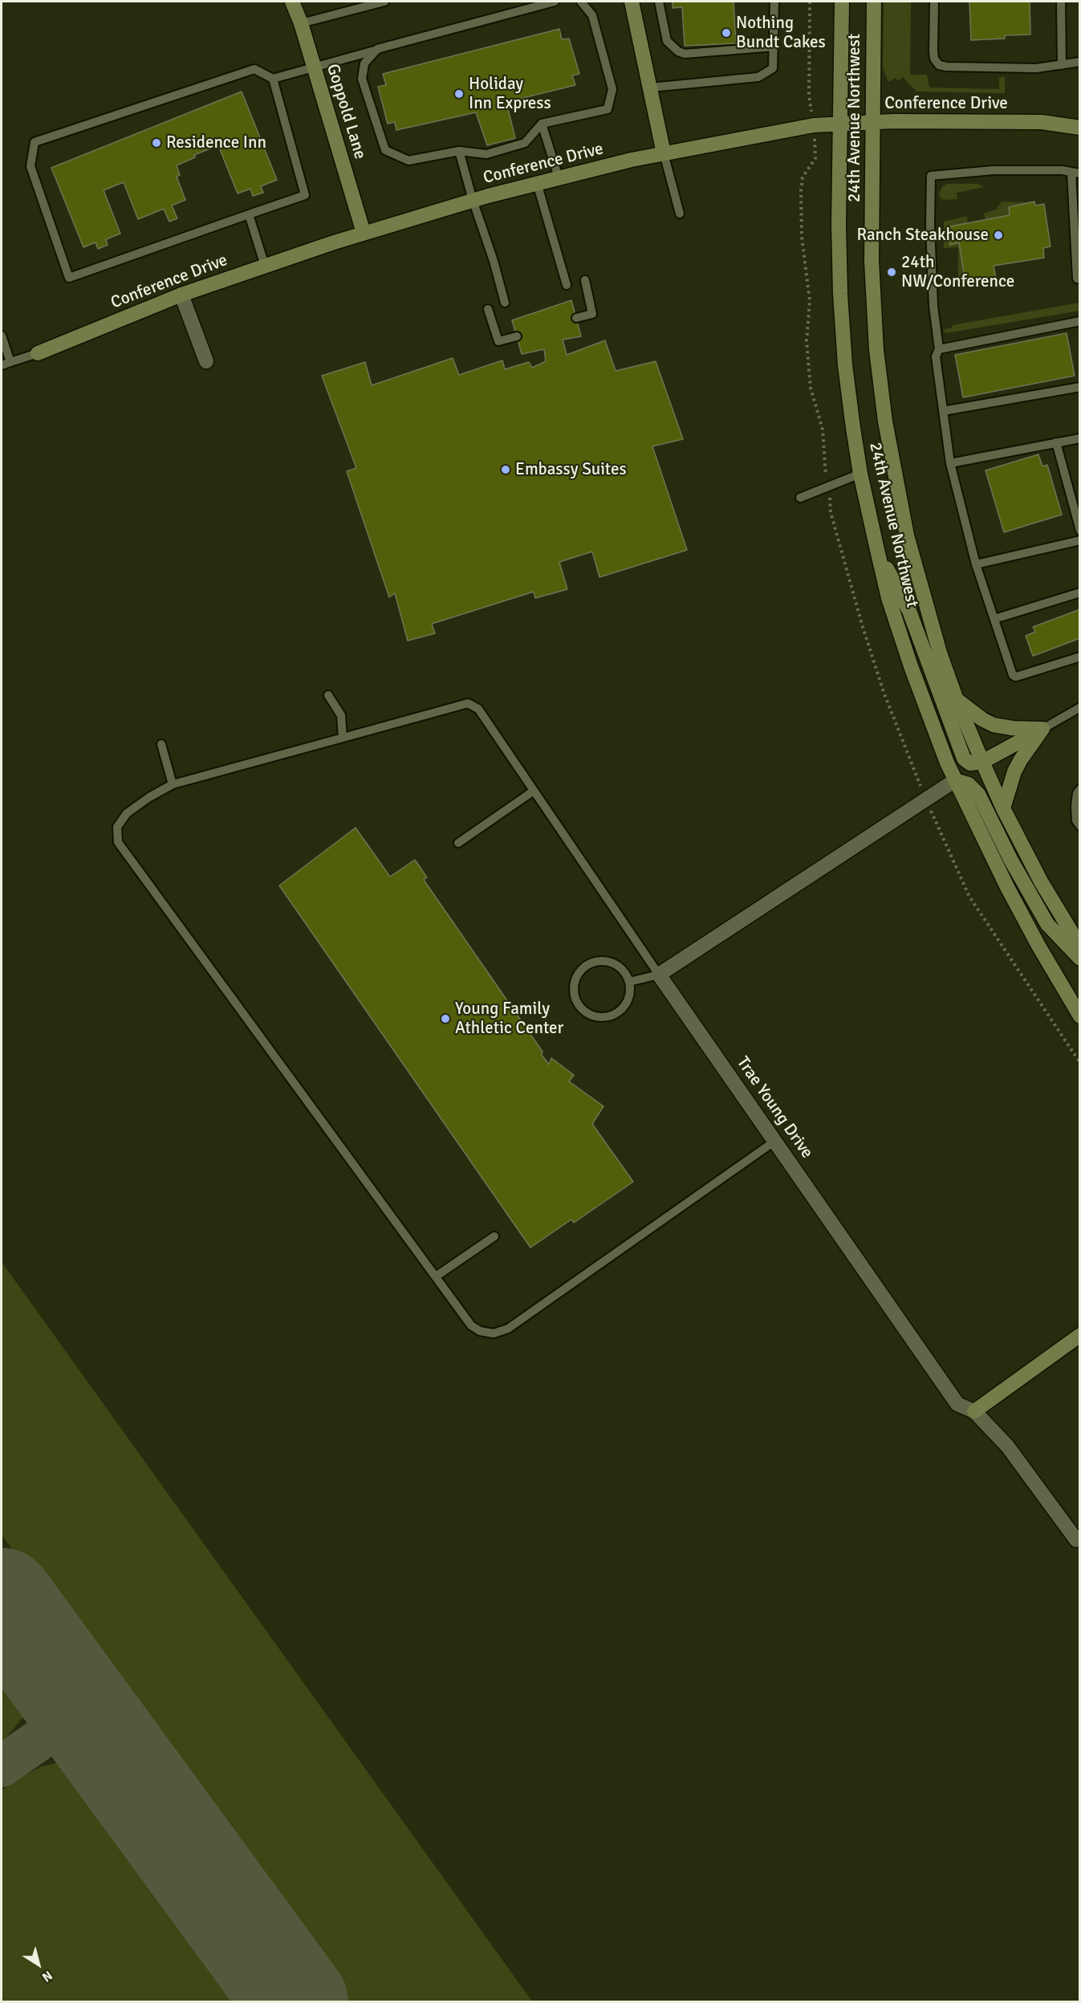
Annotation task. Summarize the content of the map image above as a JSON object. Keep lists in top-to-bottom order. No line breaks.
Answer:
{"streets":{"main road":["Conference Drive","Goppold Lane","24th Avenue Northwest"],"street":["Trae Young Drive"]},"crossings":[["Conference Drive","Goppold Lane"],["Conference Drive","24th Avenue Northwest"]],"places":["Nothing Bundt Cakes","Holiday Inn Express","Residence Inn","Ranch Steakhouse","24th NW/Conference","Embassy Suites","Young Family Athletic Center"],"north":"bottom right"}
